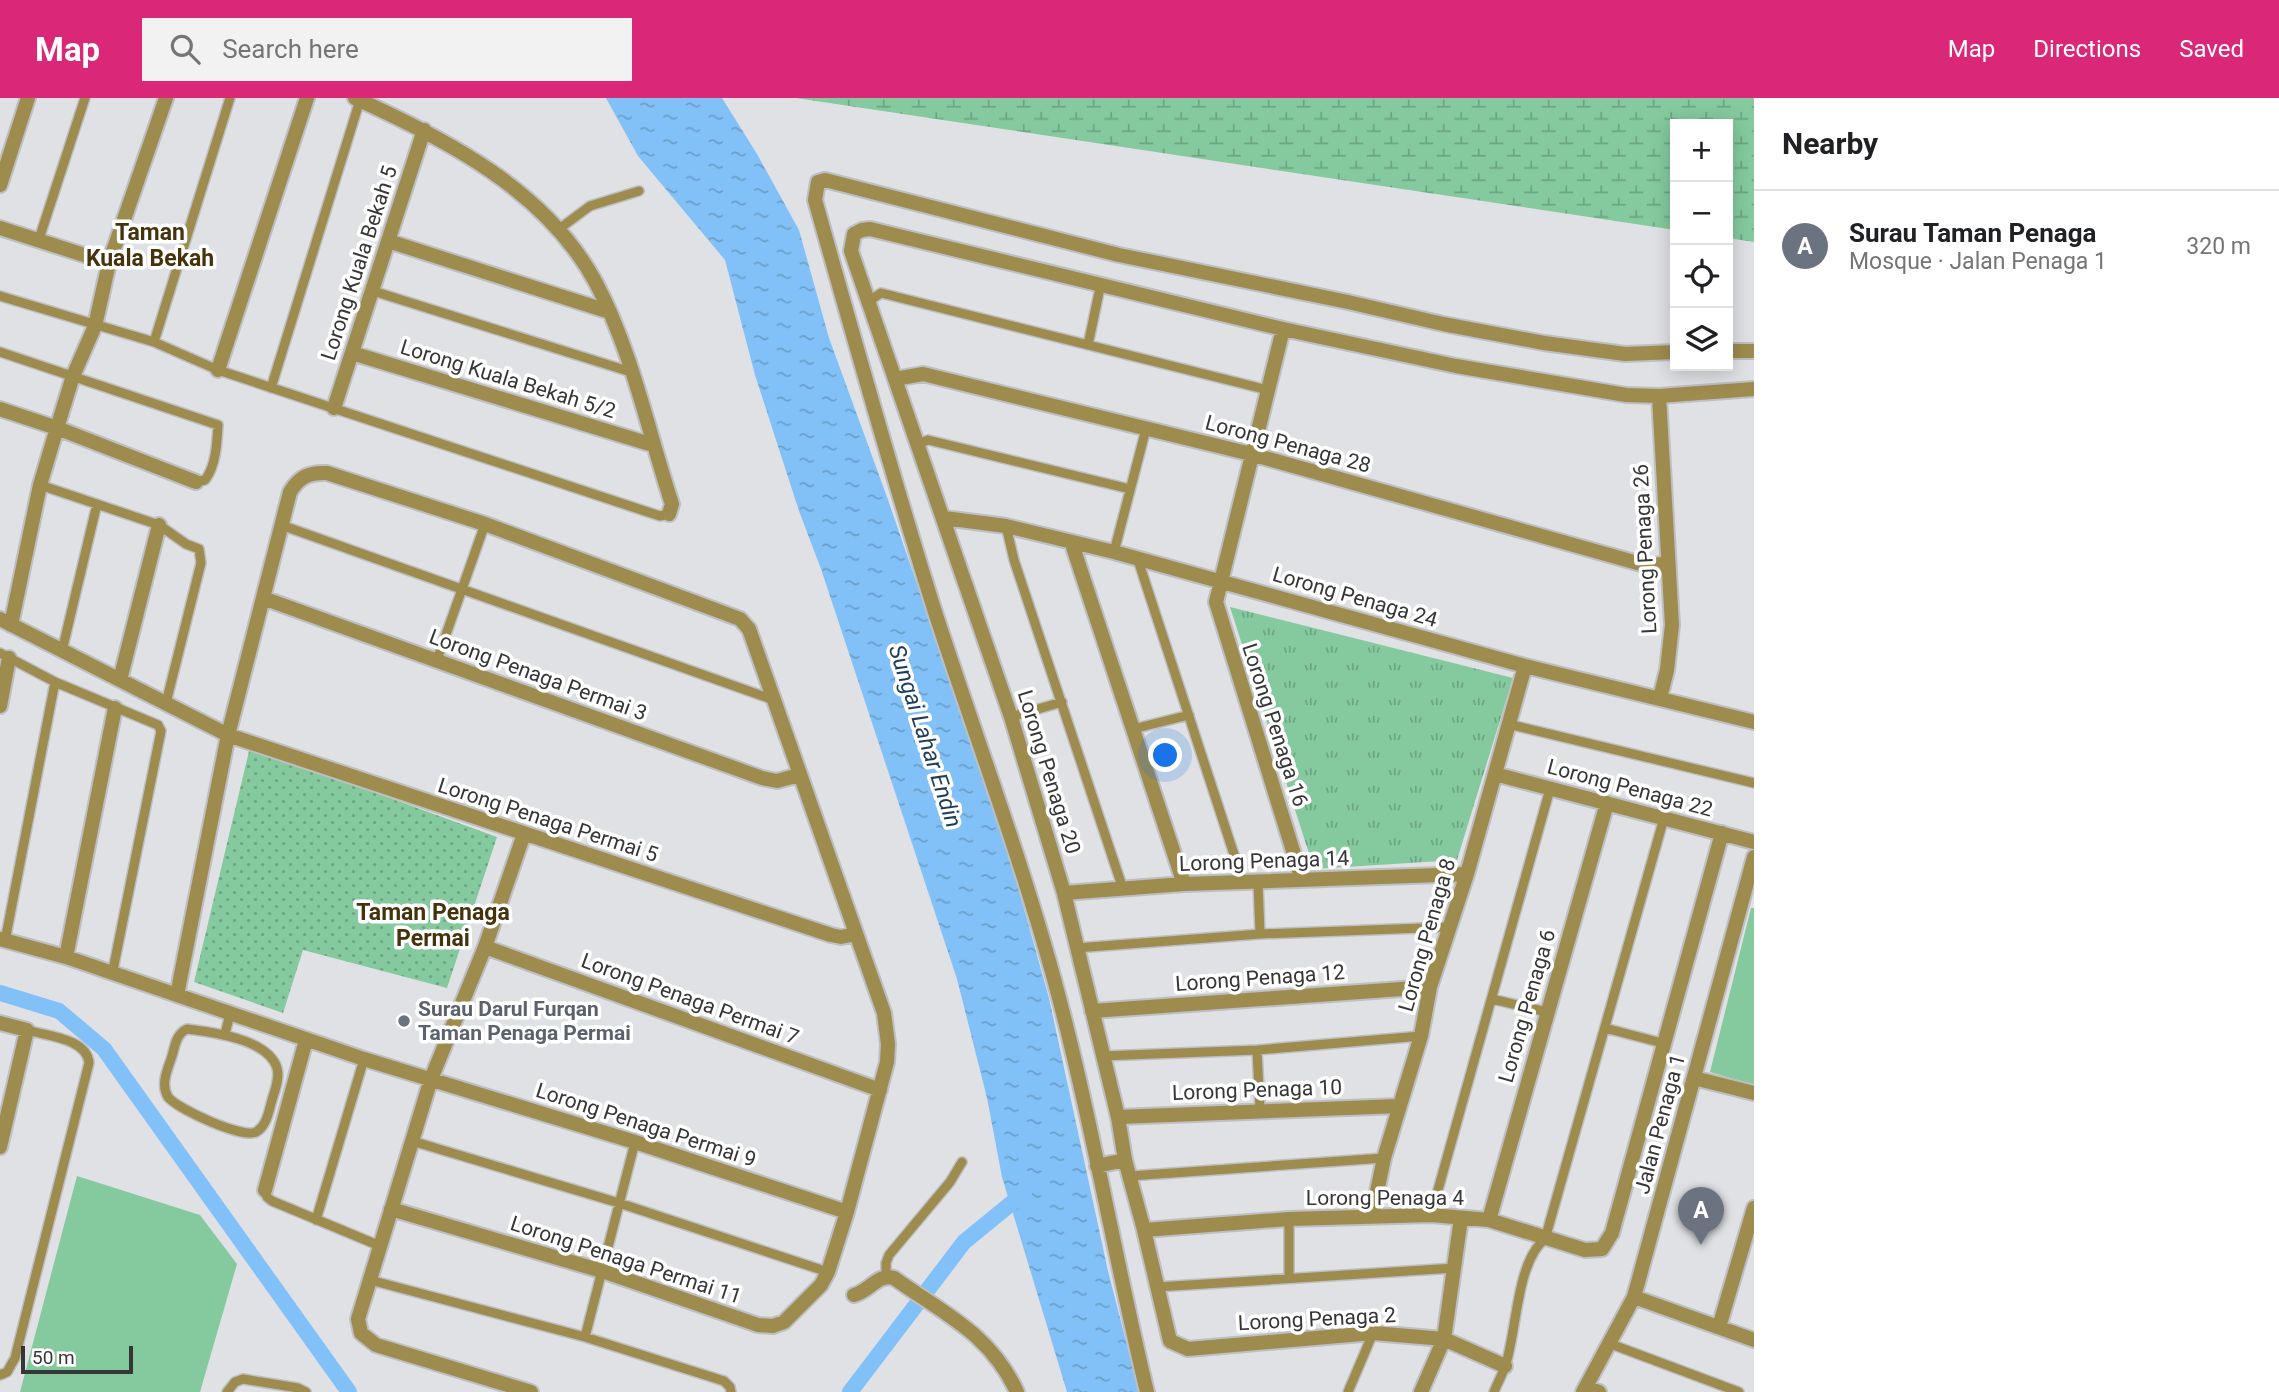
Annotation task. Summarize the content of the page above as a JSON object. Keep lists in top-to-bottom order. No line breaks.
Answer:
{"streets":{"street":["Lorong Kuala Bekah 5","Lorong Kuala Bekah 5/2","Lorong Penaga 28","Lorong Penaga 26","Lorong Penaga 24","Lorong Penaga Permai 3","Lorong Penaga 16","Lorong Penaga 20","Lorong Penaga 22","Lorong Penaga Permai 5","Lorong Penaga 14","Lorong Penaga 8","Lorong Penaga 12","Lorong Penaga Permai 7","Lorong Penaga 6","Lorong Penaga 10","Jalan Penaga 1","Lorong Penaga Permai 9","Lorong Penaga 4","Lorong Penaga Permai 11","Lorong Penaga 2"]},"crossings":[["Lorong Kuala Bekah 5","Lorong Kuala Bekah 5/2"],["Lorong Penaga 28","Lorong Penaga 26"],["Lorong Penaga 28","Lorong Penaga 16"],["Lorong Penaga 28","Lorong Penaga 20"],["Lorong Penaga 26","Lorong Penaga 24"],["Lorong Penaga 24","Lorong Penaga 16"],["Lorong Penaga 24","Lorong Penaga 20"],["Lorong Penaga 24","Lorong Penaga 8"],["Lorong Penaga Permai 3","Lorong Penaga Permai 11"],["Lorong Penaga 16","Lorong Penaga 14"],["Lorong Penaga 20","Lorong Penaga 14"],["Lorong Penaga 20","Lorong Penaga 12"],["Lorong Penaga 20","Lorong Penaga 10"],["Lorong Penaga 20","Lorong Penaga 4"],["Lorong Penaga 20","Lorong Penaga 2"],["Lorong Penaga 22","Lorong Penaga 8"],["Lorong Penaga 22","Lorong Penaga 6"],["Lorong Penaga 22","Jalan Penaga 1"],["Lorong Penaga Permai 5","Lorong Penaga Permai 11"],["Lorong Penaga 14","Lorong Penaga 8"],["Lorong Penaga 8","Lorong Penaga 12"],["Lorong Penaga 8","Lorong Penaga 10"],["Lorong Penaga 8","Lorong Penaga 4"],["Lorong Penaga Permai 7","Lorong Penaga Permai 11"],["Lorong Penaga 6","Lorong Penaga 4"],["Jalan Penaga 1","Lorong Penaga 4"],["Lorong Penaga Permai 9","Lorong Penaga Permai 11"]],"districts":["Taman Kuala Bekah","Taman Penaga Permai"],"water":["Sungai Lahar Endin"],"places":["Surau Darul Furqan Taman Penaga Permai"],"scale_bar":"50 m","page":{"header":"Map","search":"Search here","nav":["Map","Directions","Saved"],"heading":"Nearby","map_buttons":["+","−"],"list":[{"mark":"A","name":"Surau Taman Penaga","note":"Mosque · Jalan Penaga 1","value":"320 m"}],"pins":"A","scale":"50 m"}}
